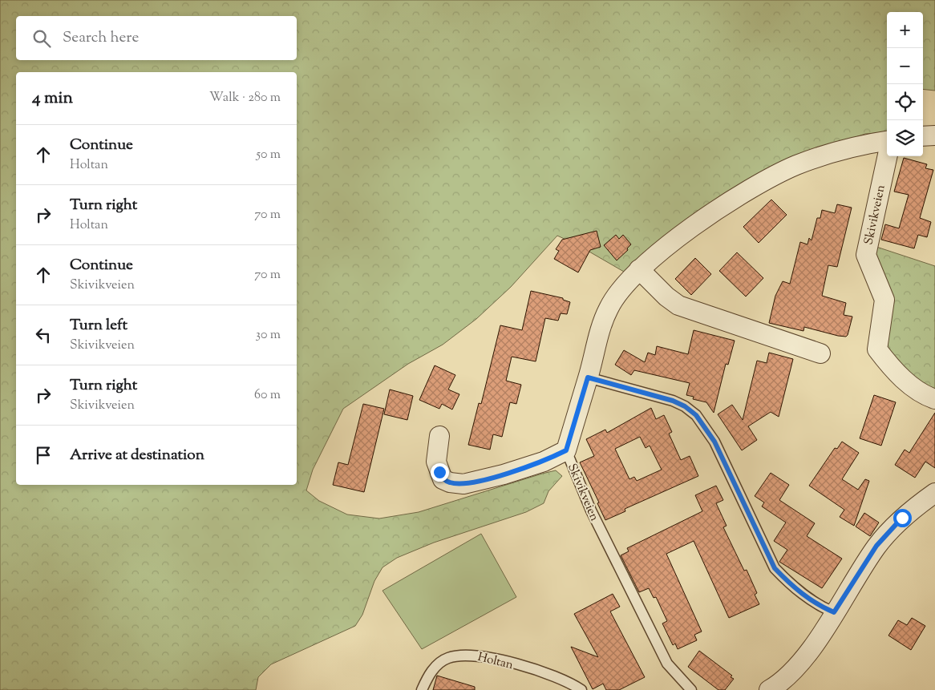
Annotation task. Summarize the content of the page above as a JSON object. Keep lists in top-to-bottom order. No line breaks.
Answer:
{"streets":{"street":["Skivikveien"],"lane":["Holtan"]},"page":{"map_buttons":["+","−"],"search":"Search here","heading":["4 min","Walk · 280 m"],"list":[["Continue","Holtan","50 m"],["Turn right","Holtan","70 m"],["Continue","Skivikveien","70 m"],["Turn left","Skivikveien","30 m"],["Turn right","Skivikveien","60 m"],"Arrive at destination"]}}
